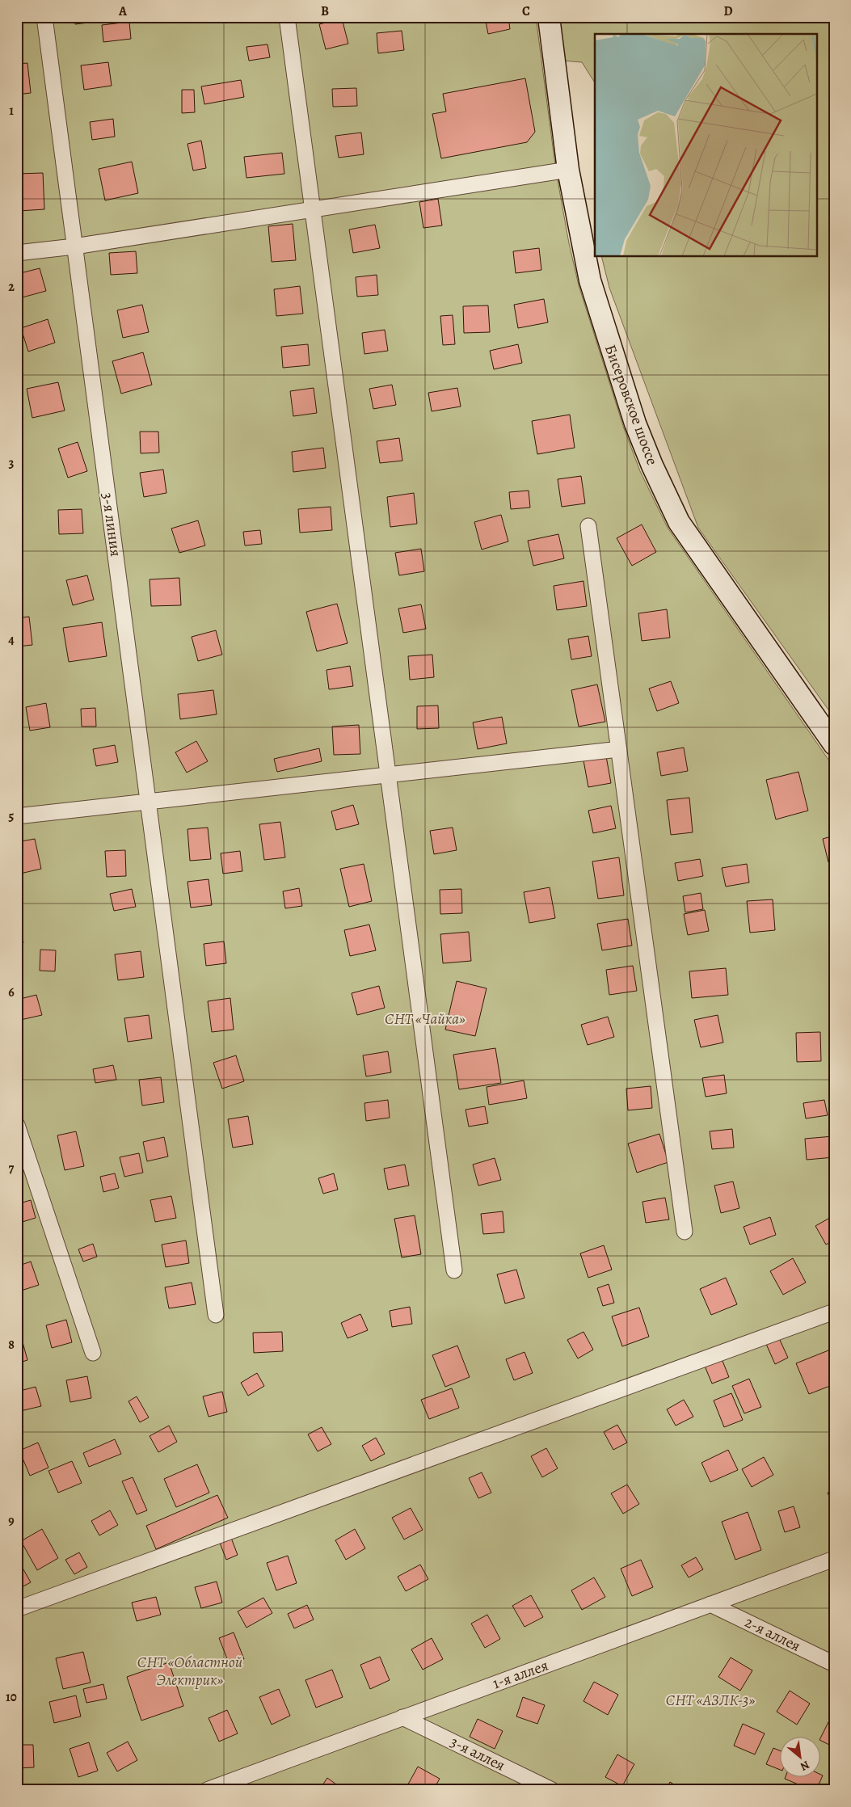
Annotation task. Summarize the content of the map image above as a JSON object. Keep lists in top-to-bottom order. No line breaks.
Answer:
{"streets":{"main road":["Бисеровское шоссе"],"street":["3-я линия","2-я аллея","1-я аллея","3-я аллея"]},"crossings":[["2-я аллея","1-я аллея"],["1-я аллея","3-я аллея"]],"parks":["СНТ «Чайка»","СНТ «Областной Электрик»","СНТ «АЗЛК-3»"],"north":"bottom right","grid":{"columns":["A","B","C","D"],"rows":["1","2","3","4","5","6","7","8","9","10"]}}
